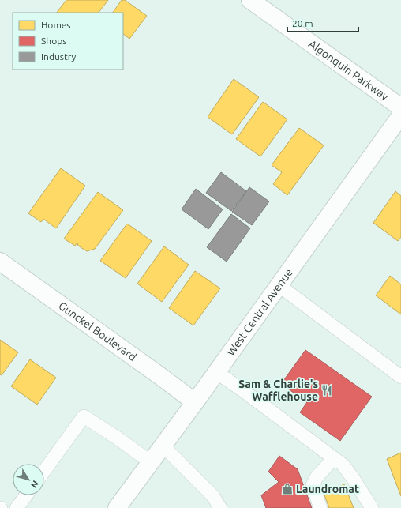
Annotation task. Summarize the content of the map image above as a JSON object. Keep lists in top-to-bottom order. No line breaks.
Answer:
{"streets":{"main road":["Algonquin Parkway","West Central Avenue","Gunckel Boulevard"]},"crossings":[["West Central Avenue","Gunckel Boulevard"]],"places":{"restaurant":["Sam & Charlie's Wafflehouse"],"shop":["Laundromat"]},"legend":["Homes","Shops","Industry"],"scale_bar":"20 m","north":"bottom right"}
